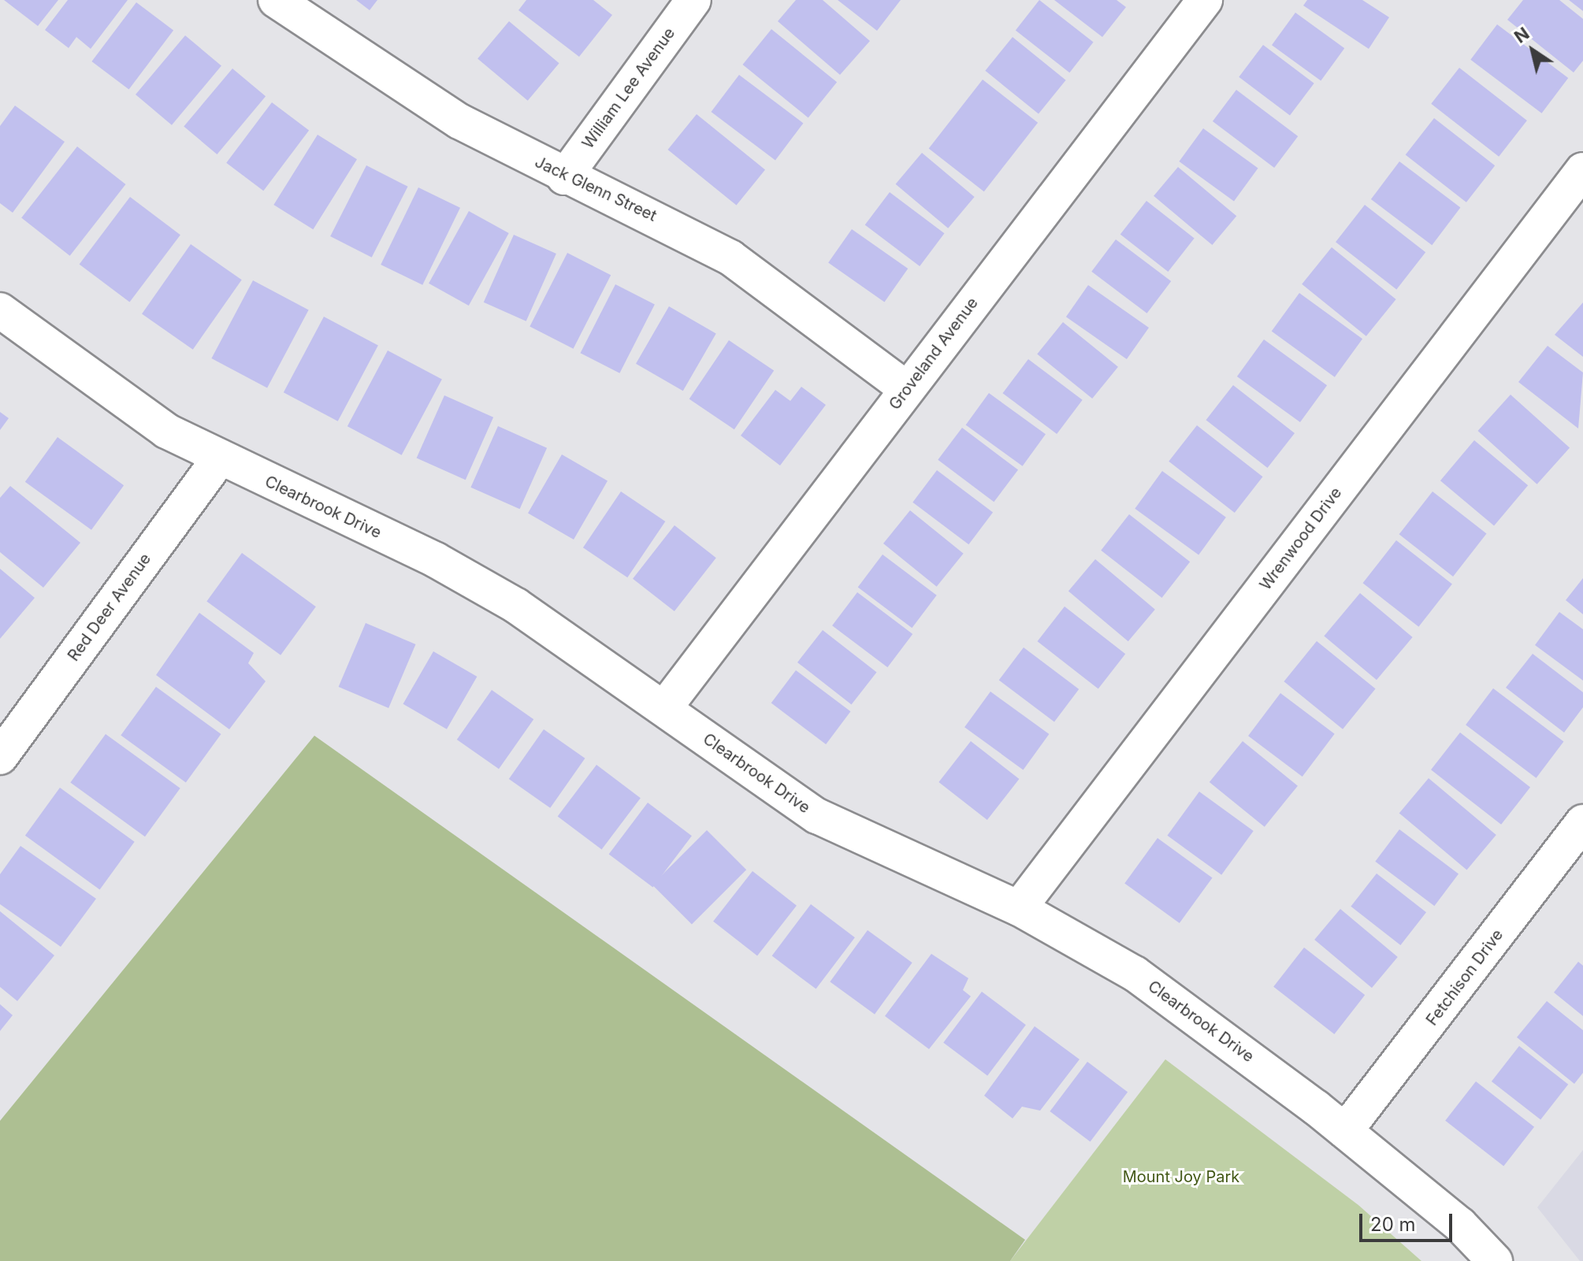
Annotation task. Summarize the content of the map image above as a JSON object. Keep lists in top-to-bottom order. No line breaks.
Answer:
{"streets":{"street":["William Lee Avenue","Jack Glenn Street","Groveland Avenue","Clearbrook Drive","Wrenwood Drive","Red Deer Avenue","Fetchison Drive"]},"crossings":[["William Lee Avenue","Jack Glenn Street"],["Jack Glenn Street","Groveland Avenue"],["Groveland Avenue","Clearbrook Drive"],["Clearbrook Drive","Wrenwood Drive"],["Clearbrook Drive","Red Deer Avenue"],["Clearbrook Drive","Fetchison Drive"]],"parks":["Mount Joy Park"],"scale_bar":"20 m","north":"top left"}
